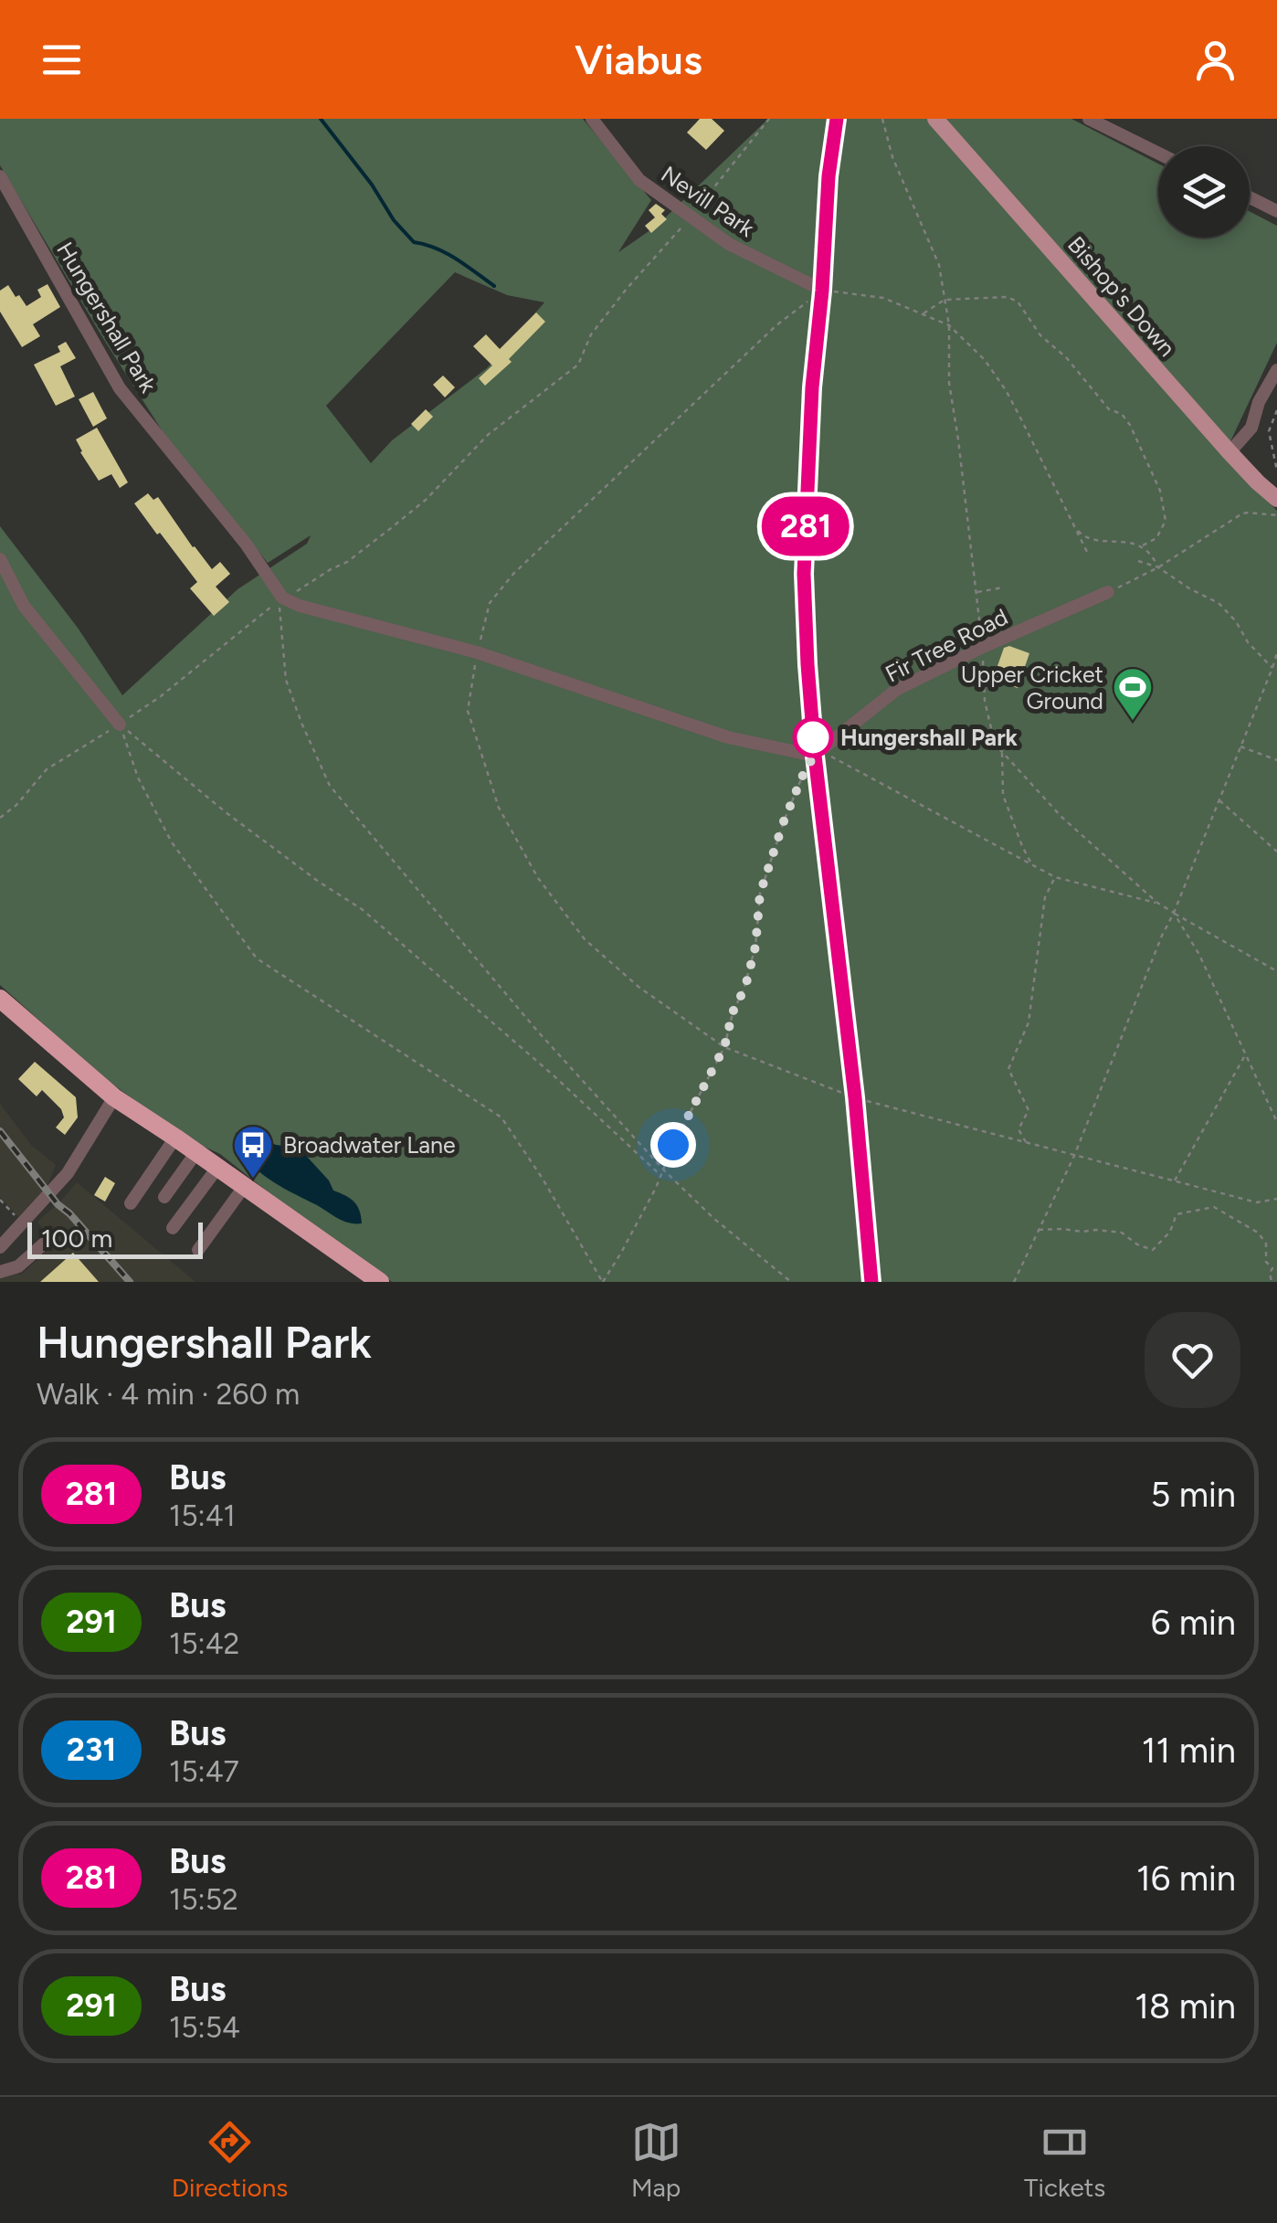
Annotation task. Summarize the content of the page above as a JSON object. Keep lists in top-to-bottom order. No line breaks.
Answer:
{"streets":{"main road":["Bishop's Down"],"street":["Nevill Park","Hungershall Park","Fir Tree Road"]},"places":{"sports":["Upper Cricket Ground"],"other":["Hungershall Park"],"bus stop":["Broadwater Lane"]},"lines":["bus line 281"],"scale_bar":"100 m","page":{"header":"Viabus","on_map":"281","scale":"100 m","heading":["Hungershall Park","Walk · 4 min · 260 m"],"list":[{"mark":"281","name":"Bus","note":"15:41","value":"5 min"},{"mark":"291","name":"Bus","note":"15:42","value":"6 min"},{"mark":"231","name":"Bus","note":"15:47","value":"11 min"},{"mark":"281","name":"Bus","note":"15:52","value":"16 min"},{"mark":"291","name":"Bus","note":"15:54","value":"18 min"}],"tabs":["Directions","Map","Tickets"]}}
